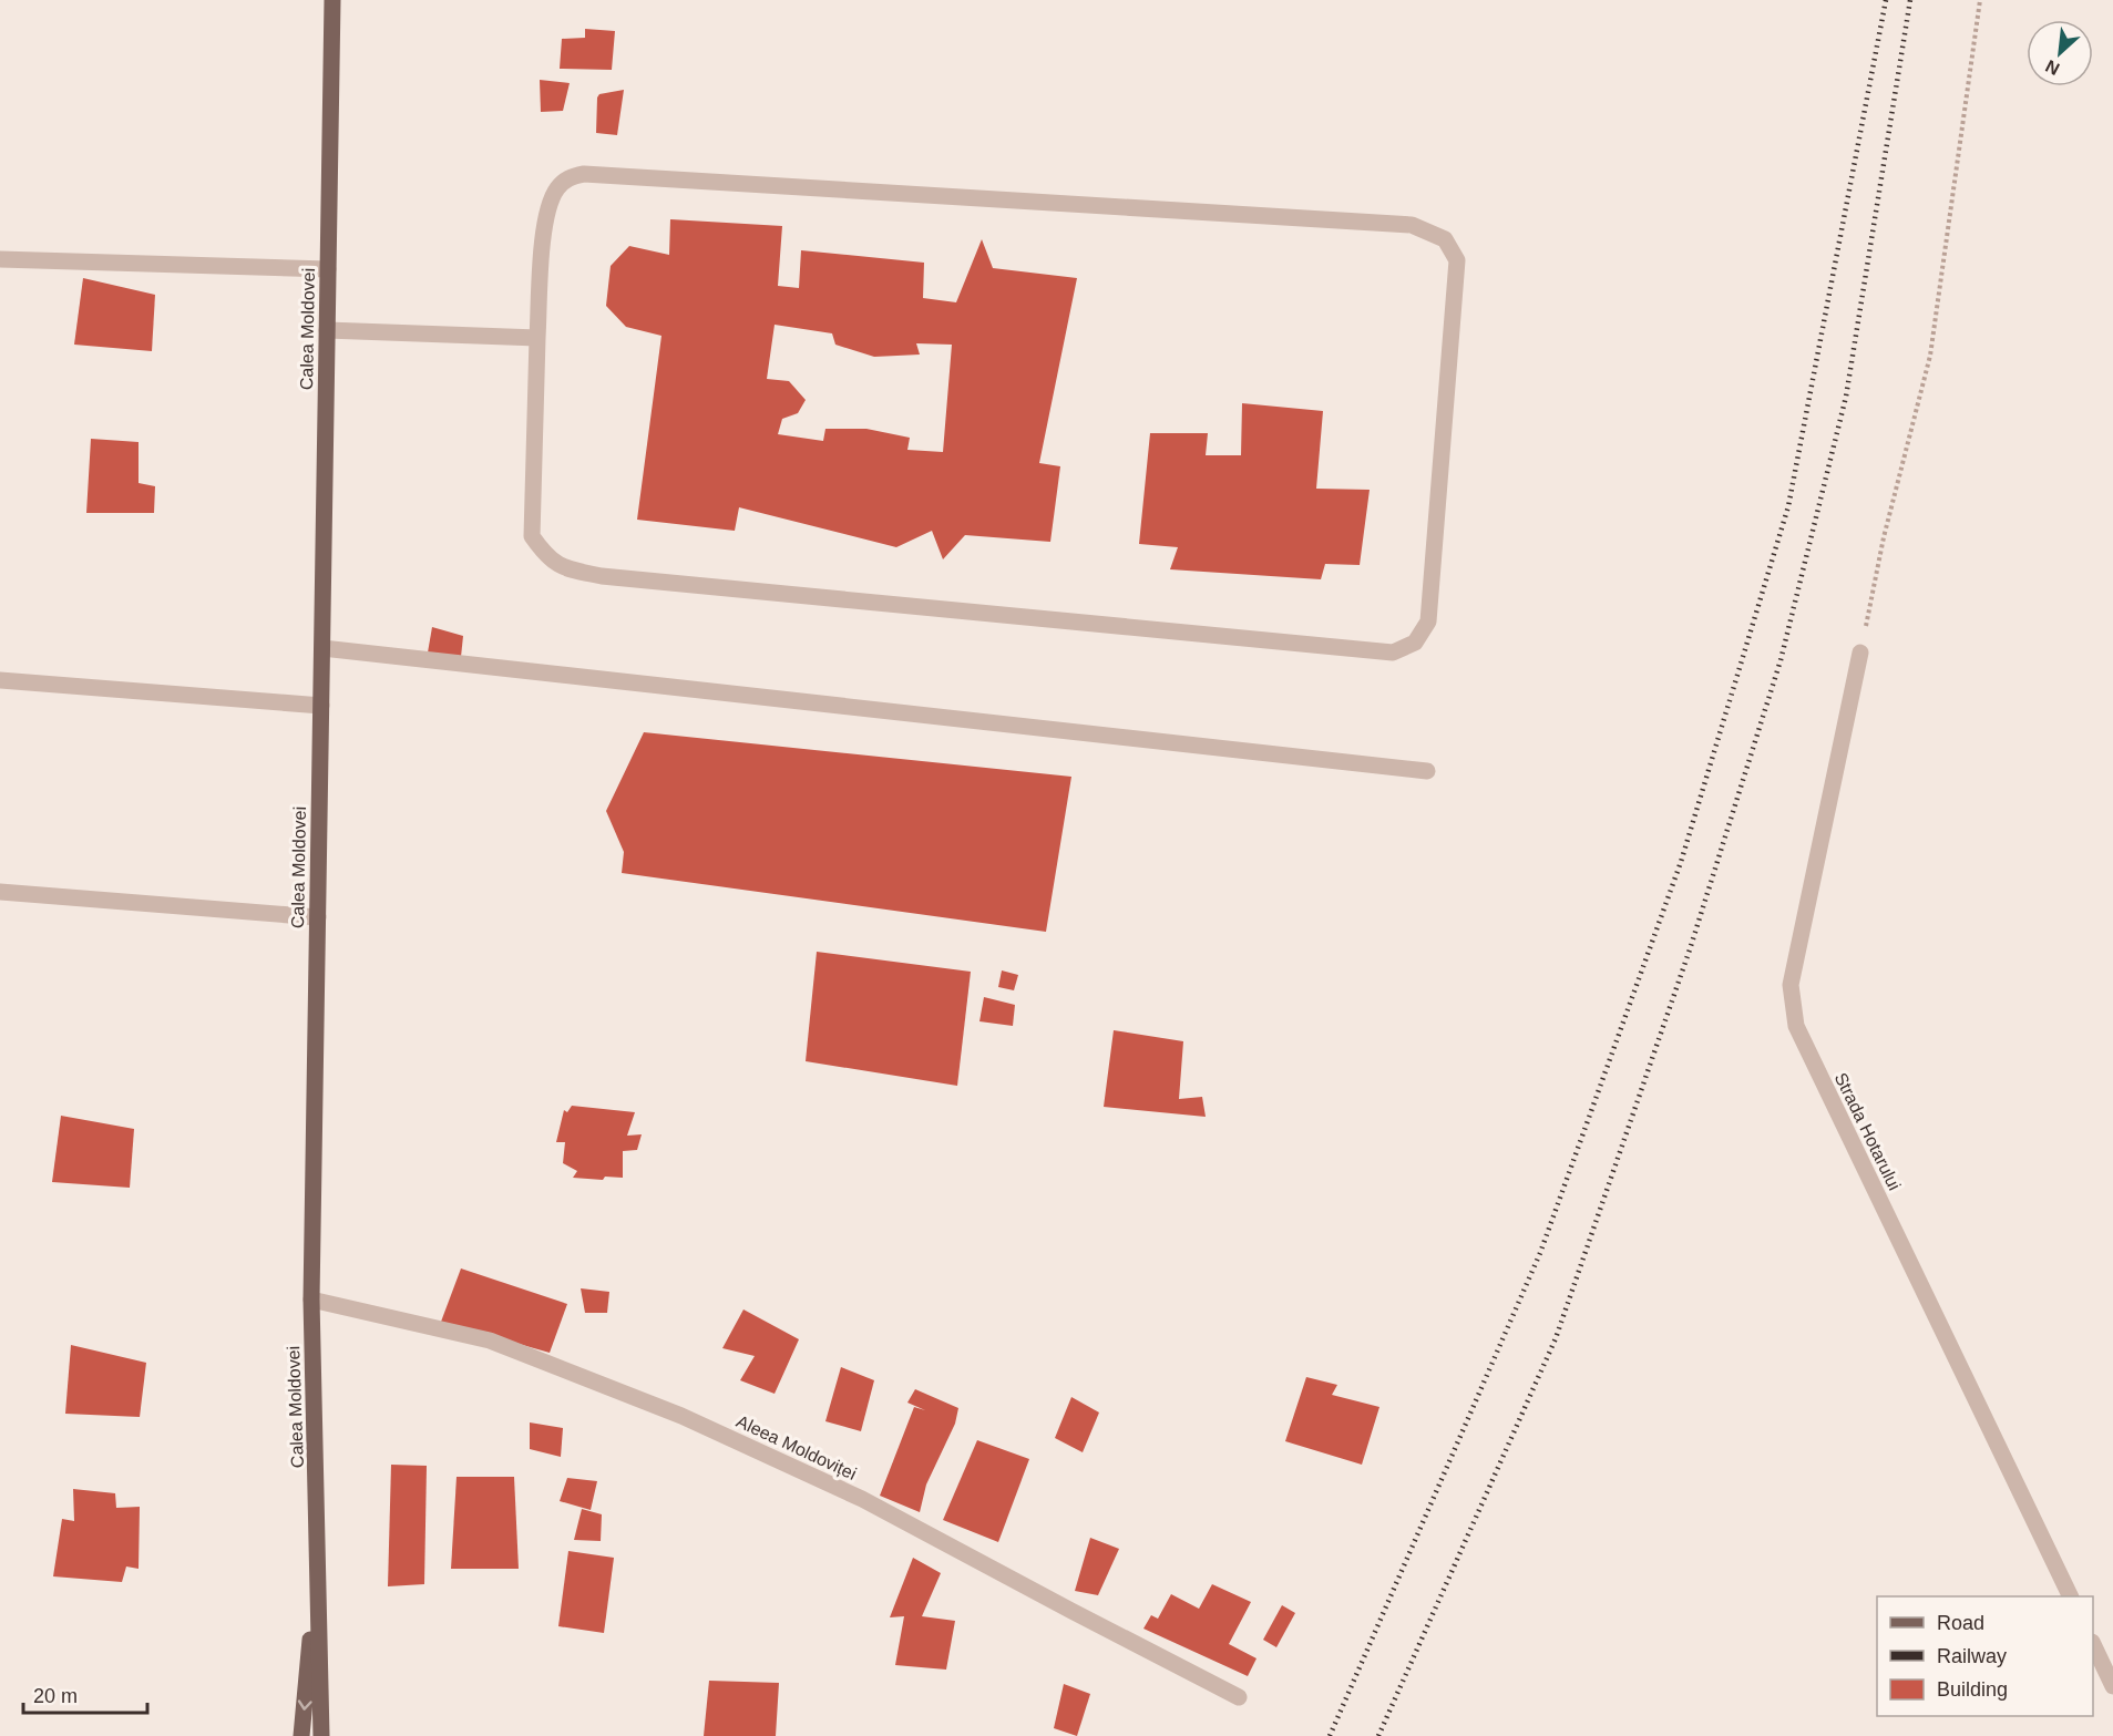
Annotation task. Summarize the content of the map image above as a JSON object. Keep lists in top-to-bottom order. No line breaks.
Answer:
{"streets":{"main road":["Calea Moldovei"],"street":["Strada Hotarului","Aleea Moldoviței"]},"crossings":[["Calea Moldovei","Aleea Moldoviței"]],"legend":["Road","Railway","Building"],"scale_bar":"20 m","north":"bottom left"}
